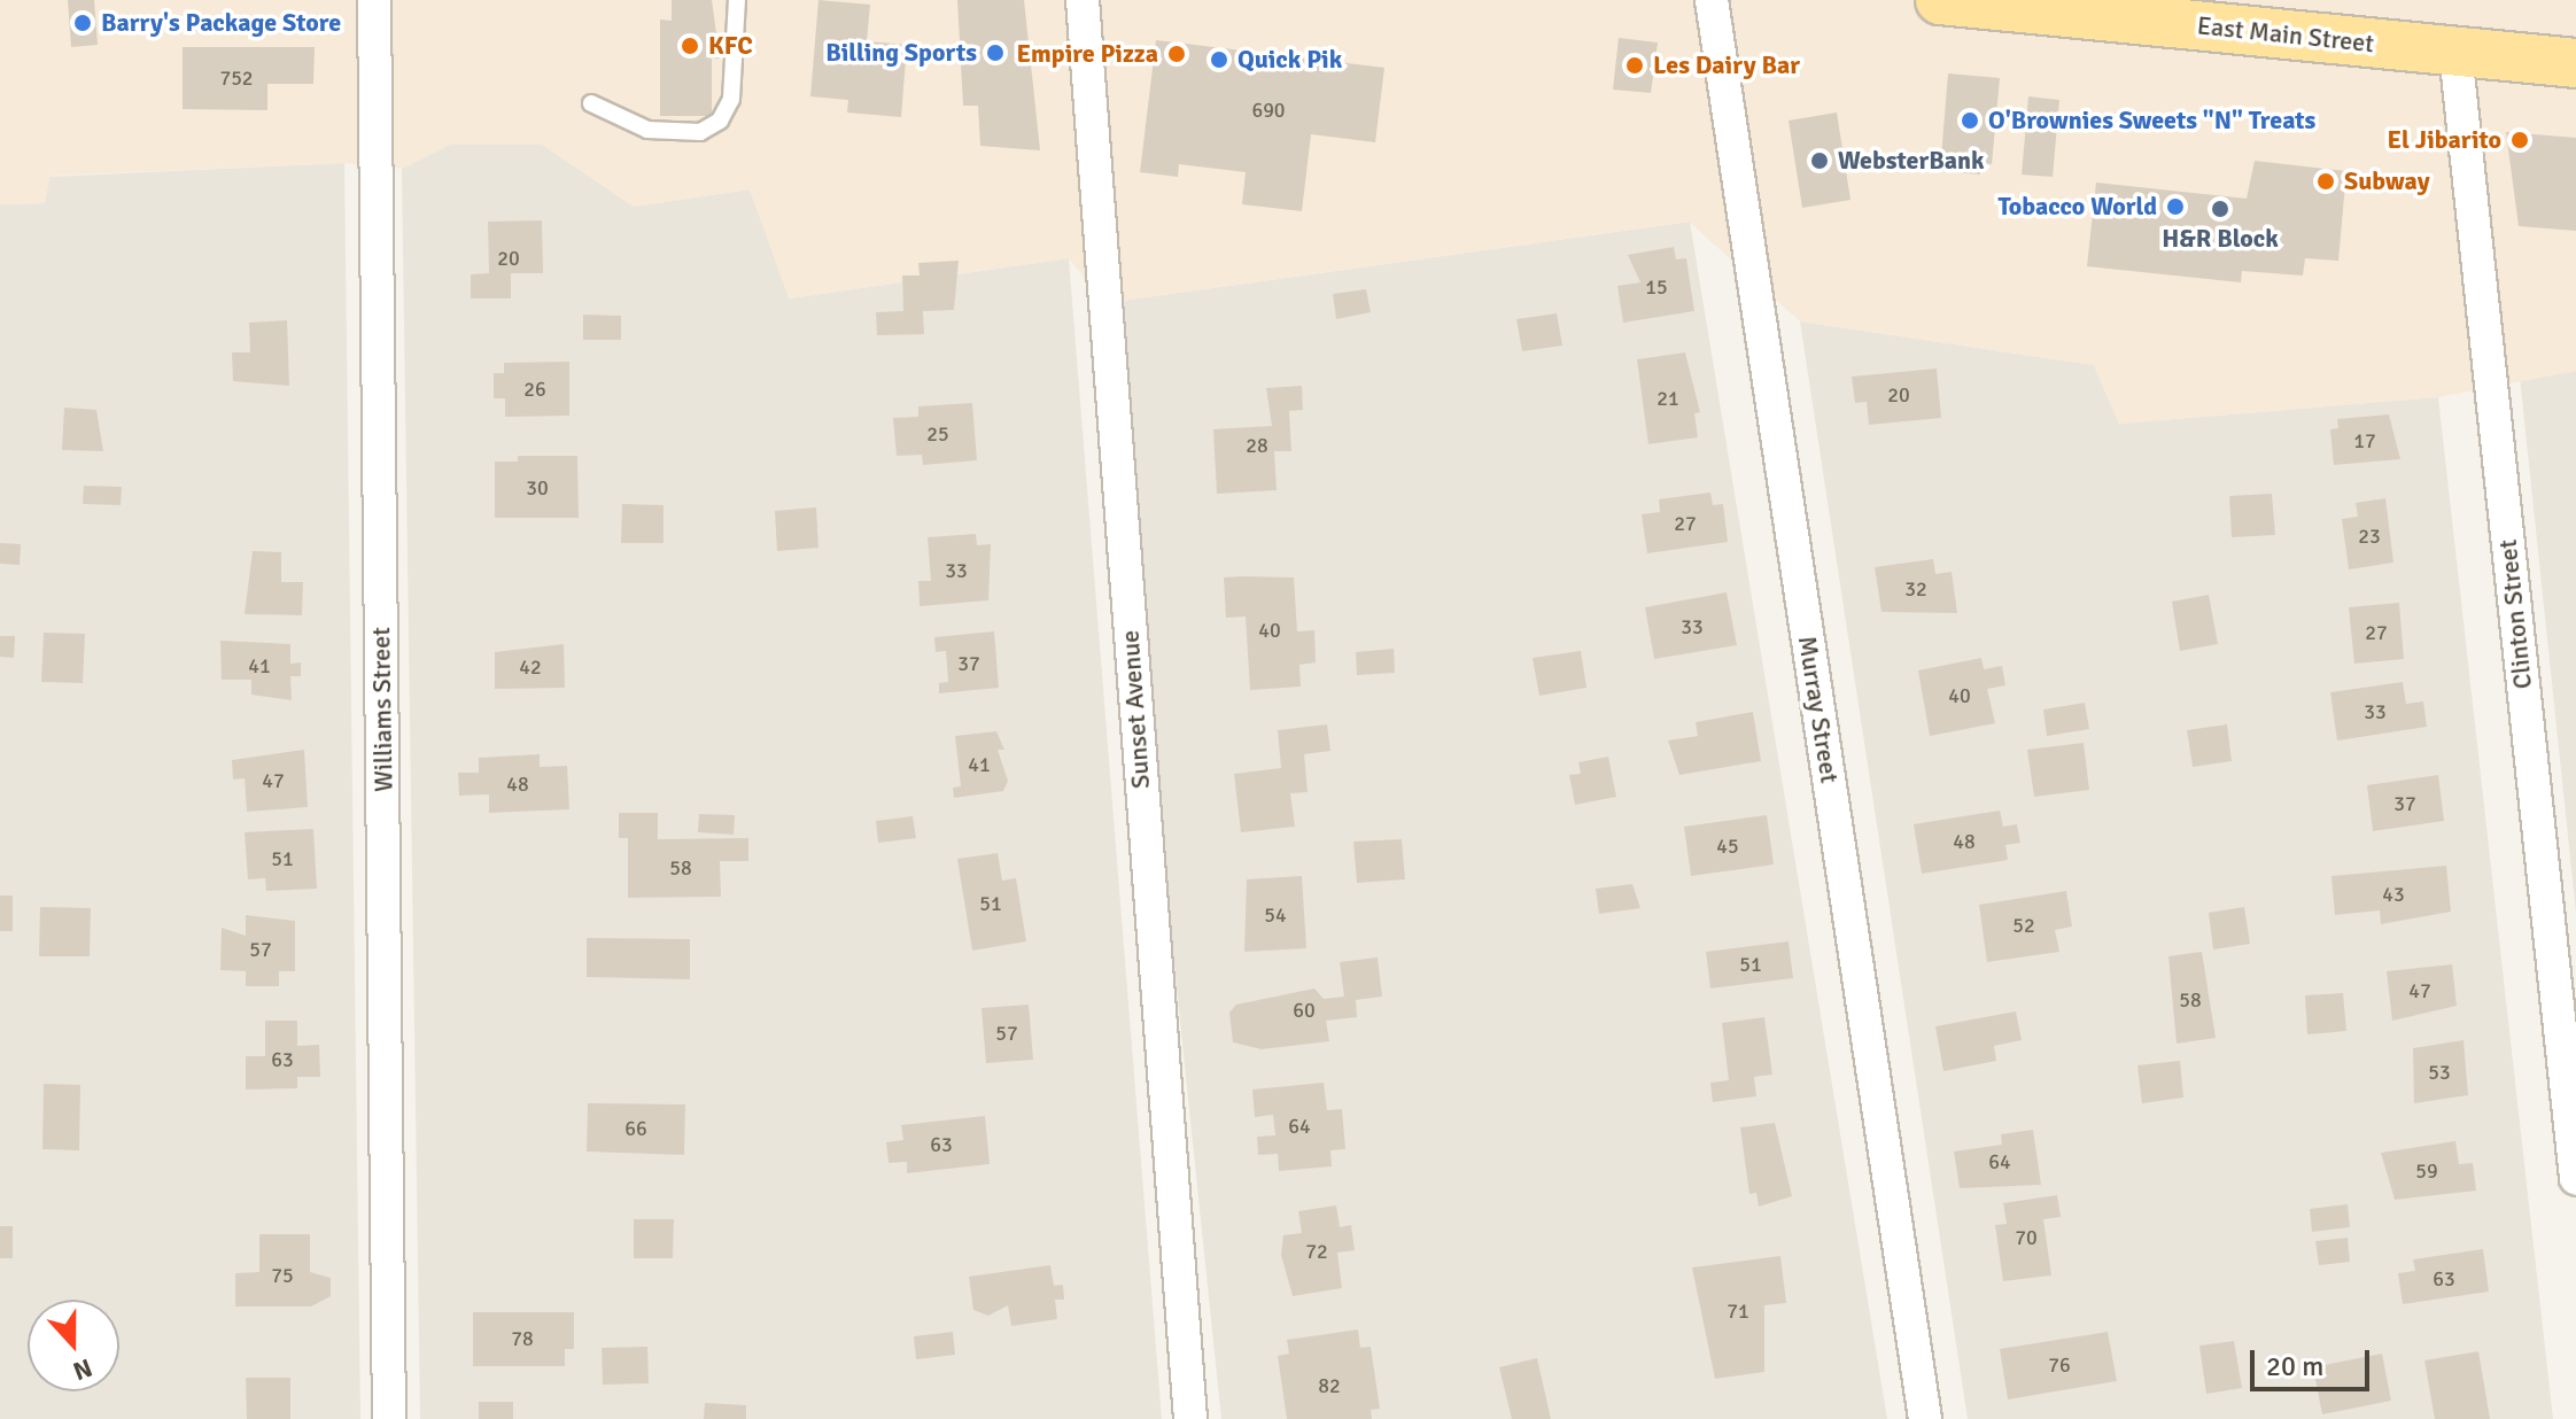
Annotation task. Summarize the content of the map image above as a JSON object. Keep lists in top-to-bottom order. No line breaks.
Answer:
{"streets":{"main road":["East Main Street"],"street":["Clinton Street","Williams Street","Sunset Avenue","Murray Street"]},"crossings":[["East Main Street","Clinton Street"]],"places":["Barry's Package Store","KFC","Billing Sports","Empire Pizza","Quick Pik","Les Dairy Bar","O'Brownies Sweets \"N\" Treats","El Jibarito","WebsterBank","Subway","Tobacco World","H&R Block"],"house_numbers":["752","690","20","15","26","20","21","25","17","28","30","27","23","33","32","33","40","27","37","41","42","40","33","41","47","48","37","48","45","51","58","43","51","54","52","57","51","47","58","60","57","63","53","64","66","63","64","59","70","72","75","63","71","78","76","82"],"scale_bar":"20 m","north":"bottom"}
